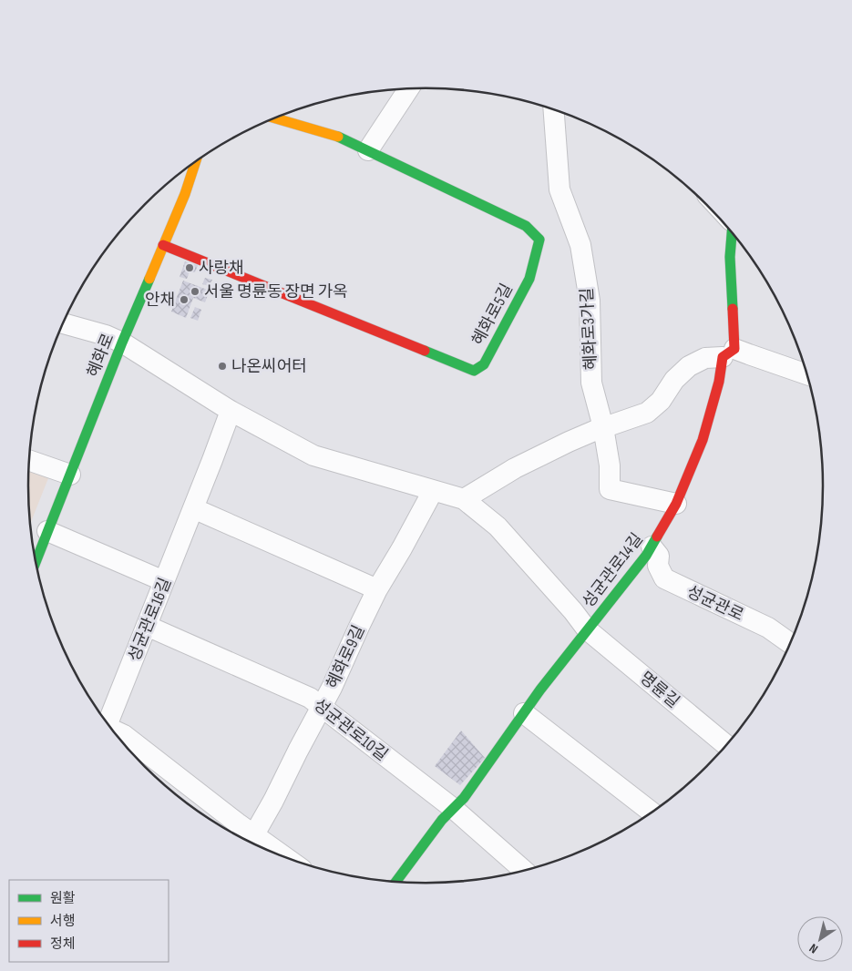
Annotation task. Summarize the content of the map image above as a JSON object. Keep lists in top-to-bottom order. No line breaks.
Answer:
{"streets":{"street":["혜화로5길","혜화로3가길","혜화로","성균관로14길","성균관로","성균관로16길","혜화로9길","명륜길","성균관로10길"]},"crossings":[["혜화로5길","혜화로"],["혜화로3가길","성균관로14길"],["성균관로14길","성균관로"],["성균관로14길","명륜길"],["성균관로14길","성균관로10길"],["성균관로16길","성균관로10길"],["혜화로9길","성균관로10길"]],"places":["사랑채","서울 명륜동 장면 가옥","안채","나온씨어터"],"legend":["원활","서행","정체"],"north":"bottom left"}
